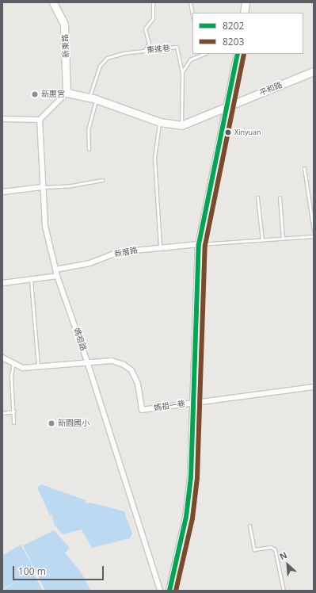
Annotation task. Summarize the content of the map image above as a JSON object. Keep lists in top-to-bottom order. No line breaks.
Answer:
{"streets":{"street":["新東路","平和路","新厝路","媽祖路","媽祖一巷"],"lane":["東進巷"]},"crossings":[["東進巷","平和路"],["新厝路","媽祖路"],["媽祖路","媽祖一巷"]],"places":["新惠宮","Xinyuan","新園國小"],"lines":["transit line 8202","transit line 8203"],"legend":["8202","8203"],"scale_bar":"100 m","north":"top left"}
